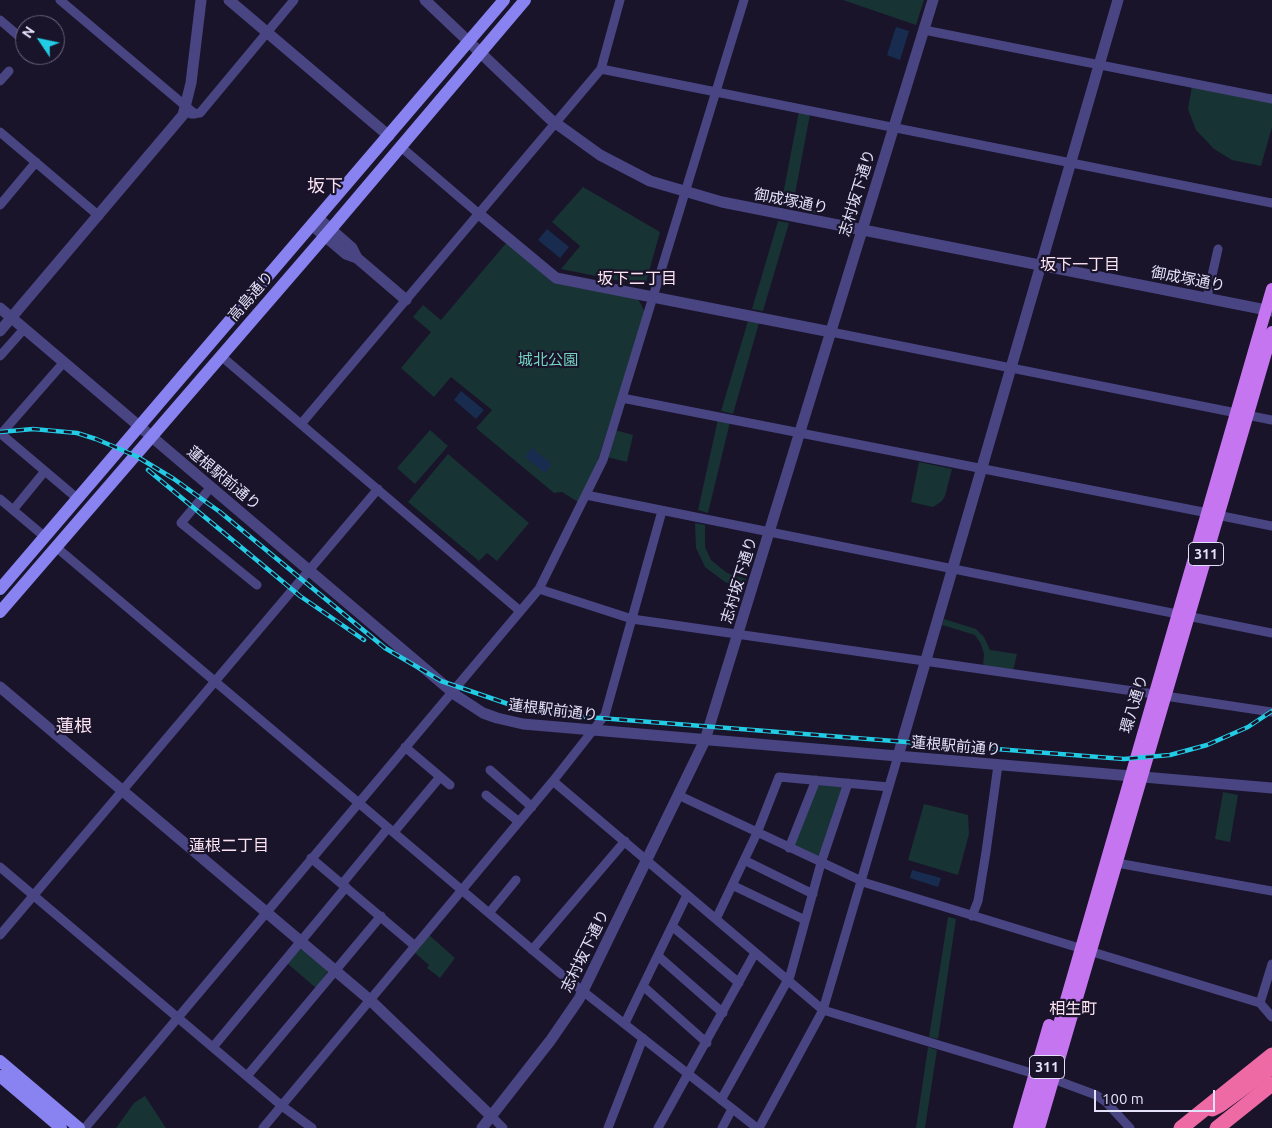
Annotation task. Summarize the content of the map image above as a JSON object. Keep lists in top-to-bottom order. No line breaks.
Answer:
{"streets":{"main road":["高島通り","311","環八通り"],"street":["志村坂下通り","御成塚通り","蓮根駅前通り"]},"crossings":[["志村坂下通り","御成塚通り"],["志村坂下通り","蓮根駅前通り"],["御成塚通り","高島通り"],["御成塚通り","環八通り"],["高島通り","蓮根駅前通り"],["蓮根駅前通り","環八通り"]],"districts":["坂下","坂下一丁目","坂下二丁目","蓮根","蓮根二丁目","相生町"],"parks":["城北公園"],"scale_bar":"100 m","north":"top left"}
